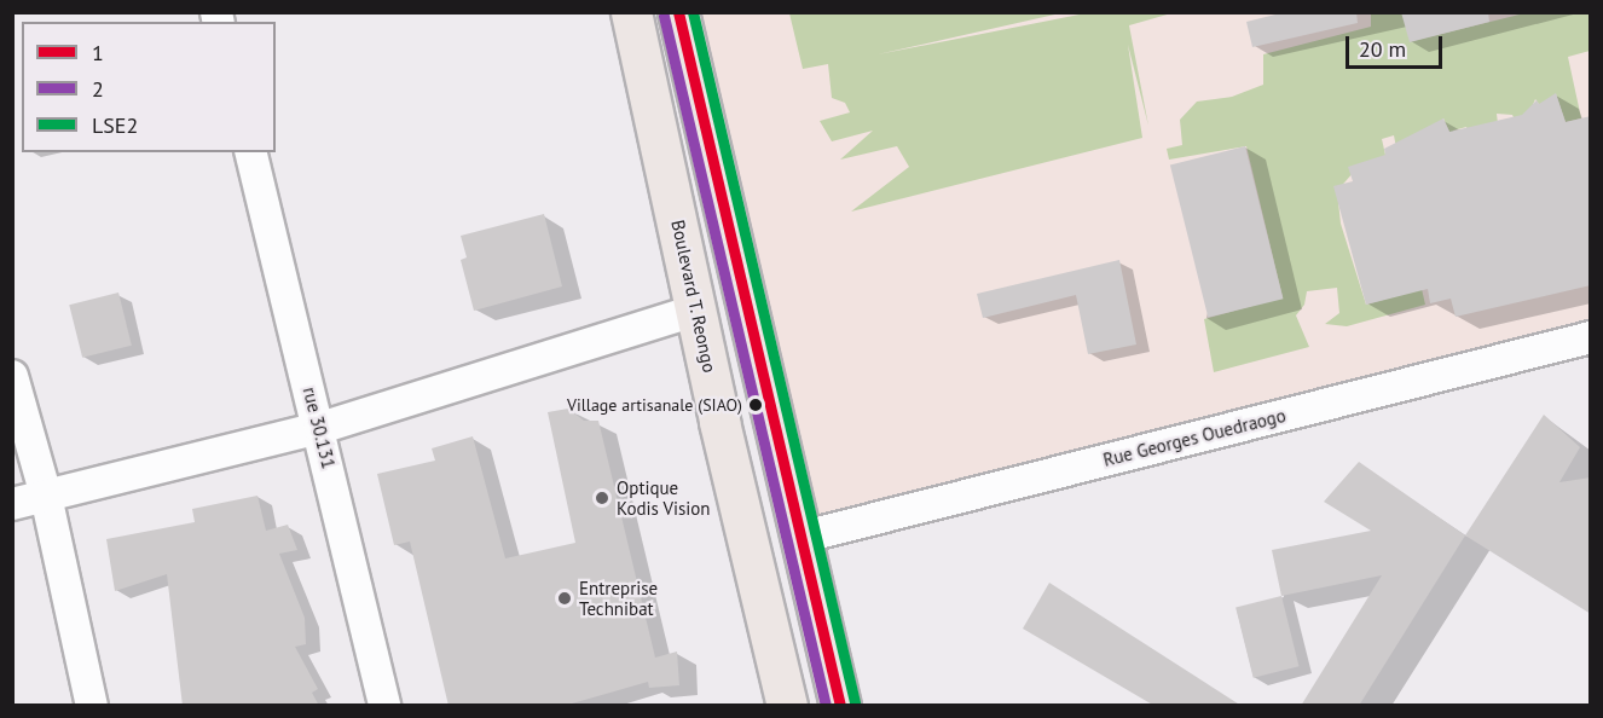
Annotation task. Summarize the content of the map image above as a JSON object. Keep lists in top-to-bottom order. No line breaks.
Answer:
{"streets":{"main road":["Boulevard T. Reongo"],"street":["rue 30.131","Rue Georges Ouedraogo"]},"places":["Village artisanale (SIAO)","Optique Kodis Vision","Entreprise Technibat"],"lines":["transit line 1","transit line LSE2","transit line 2"],"legend":["1","2","LSE2"],"scale_bar":"20 m"}
